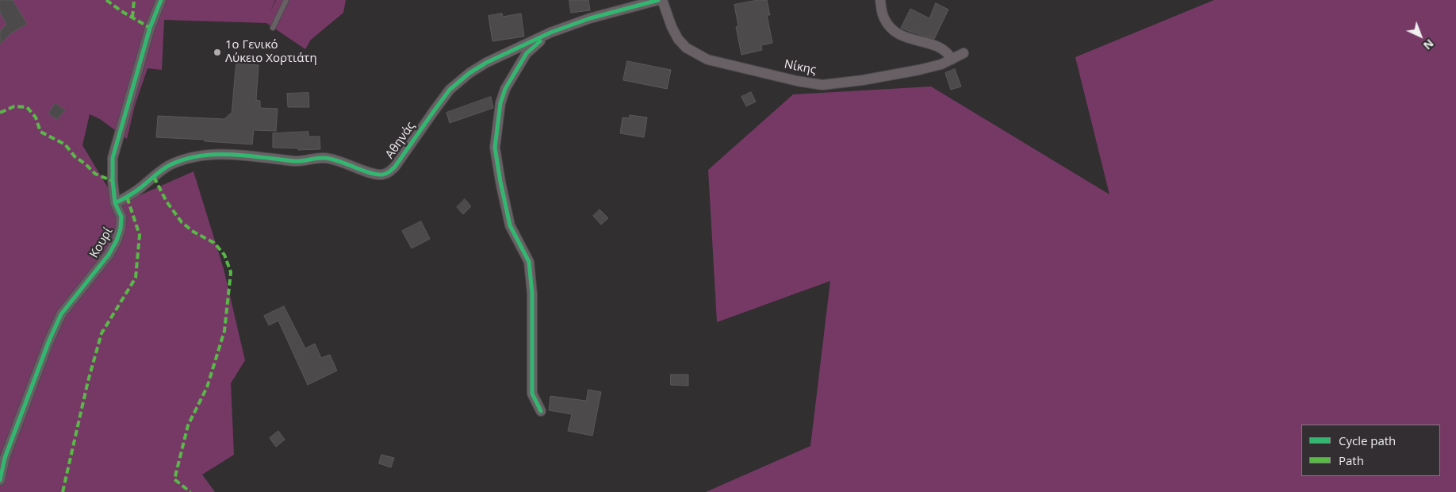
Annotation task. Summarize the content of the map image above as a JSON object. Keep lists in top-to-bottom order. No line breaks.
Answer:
{"streets":{"street":["Νίκης","Αθηνάς","Κουρί"]},"crossings":[["Αθηνάς","Κουρί"]],"places":["1ο Γενικό Λύκειο Χορτιάτη"],"legend":["Cycle path","Path"],"north":"bottom right"}
